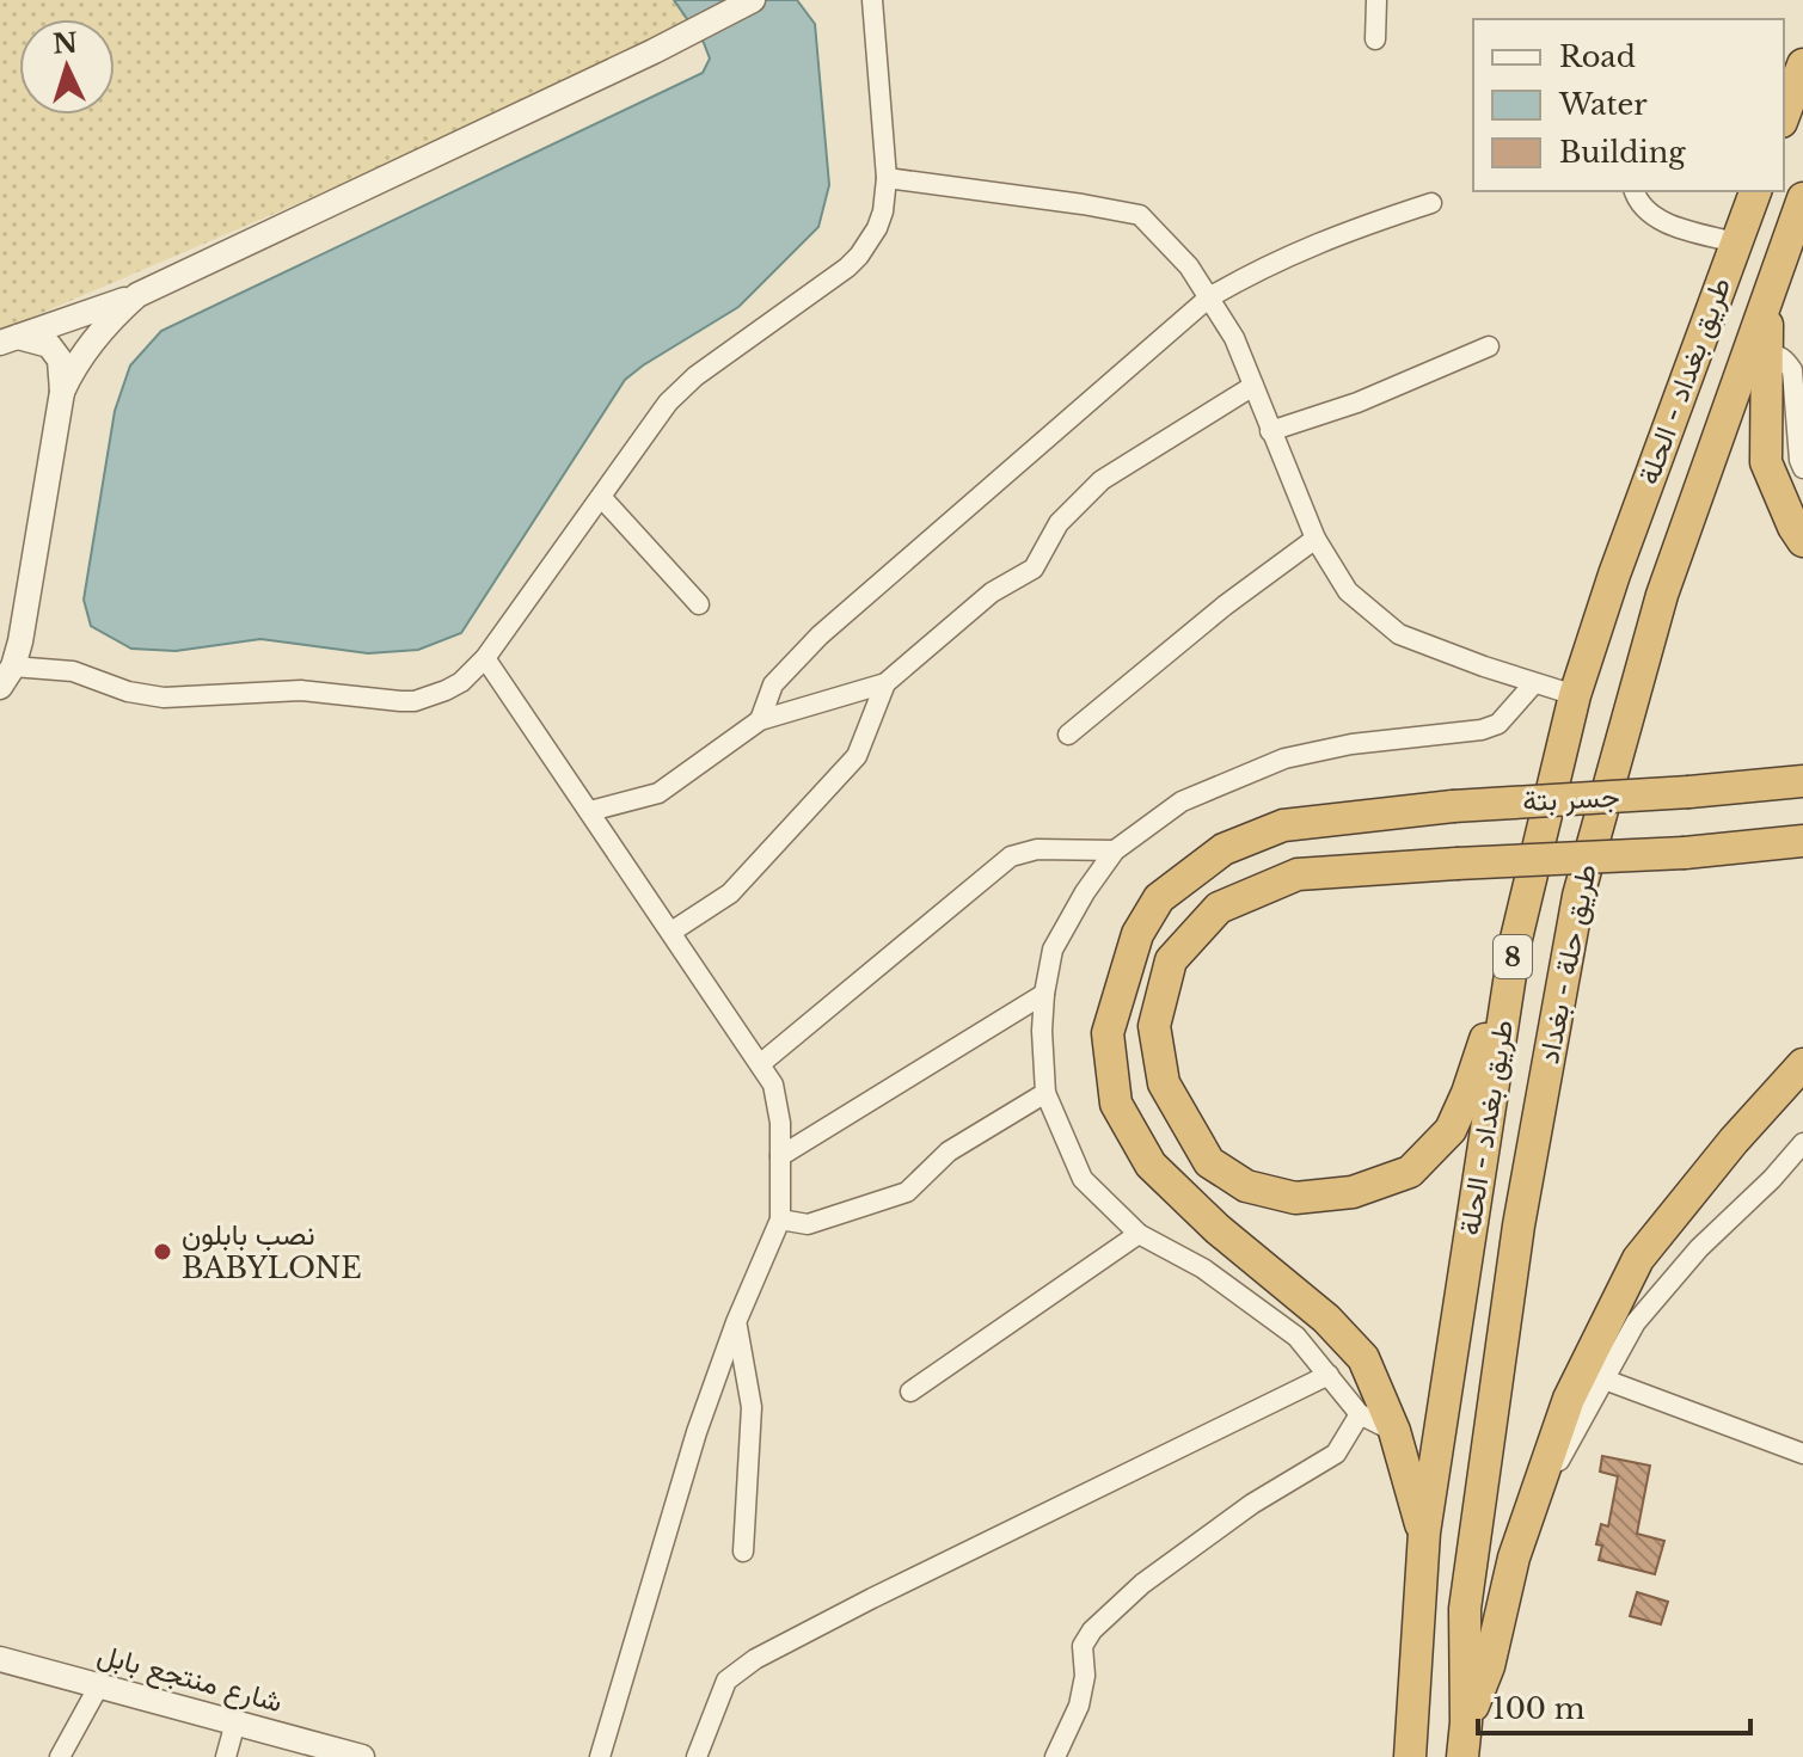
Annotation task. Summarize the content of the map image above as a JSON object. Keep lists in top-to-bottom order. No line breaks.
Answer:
{"streets":{"highway":["طريق بغداد - الحلة","جسر بتة","8","طريق حلة - بغداد"],"street":["شارع منتجع بابل"]},"crossings":[["طريق بغداد - الحلة","جسر بتة"]],"places":["نصب بابلون BABYLONE"],"legend":["Road","Water","Building"],"scale_bar":"100 m","north":"top"}
